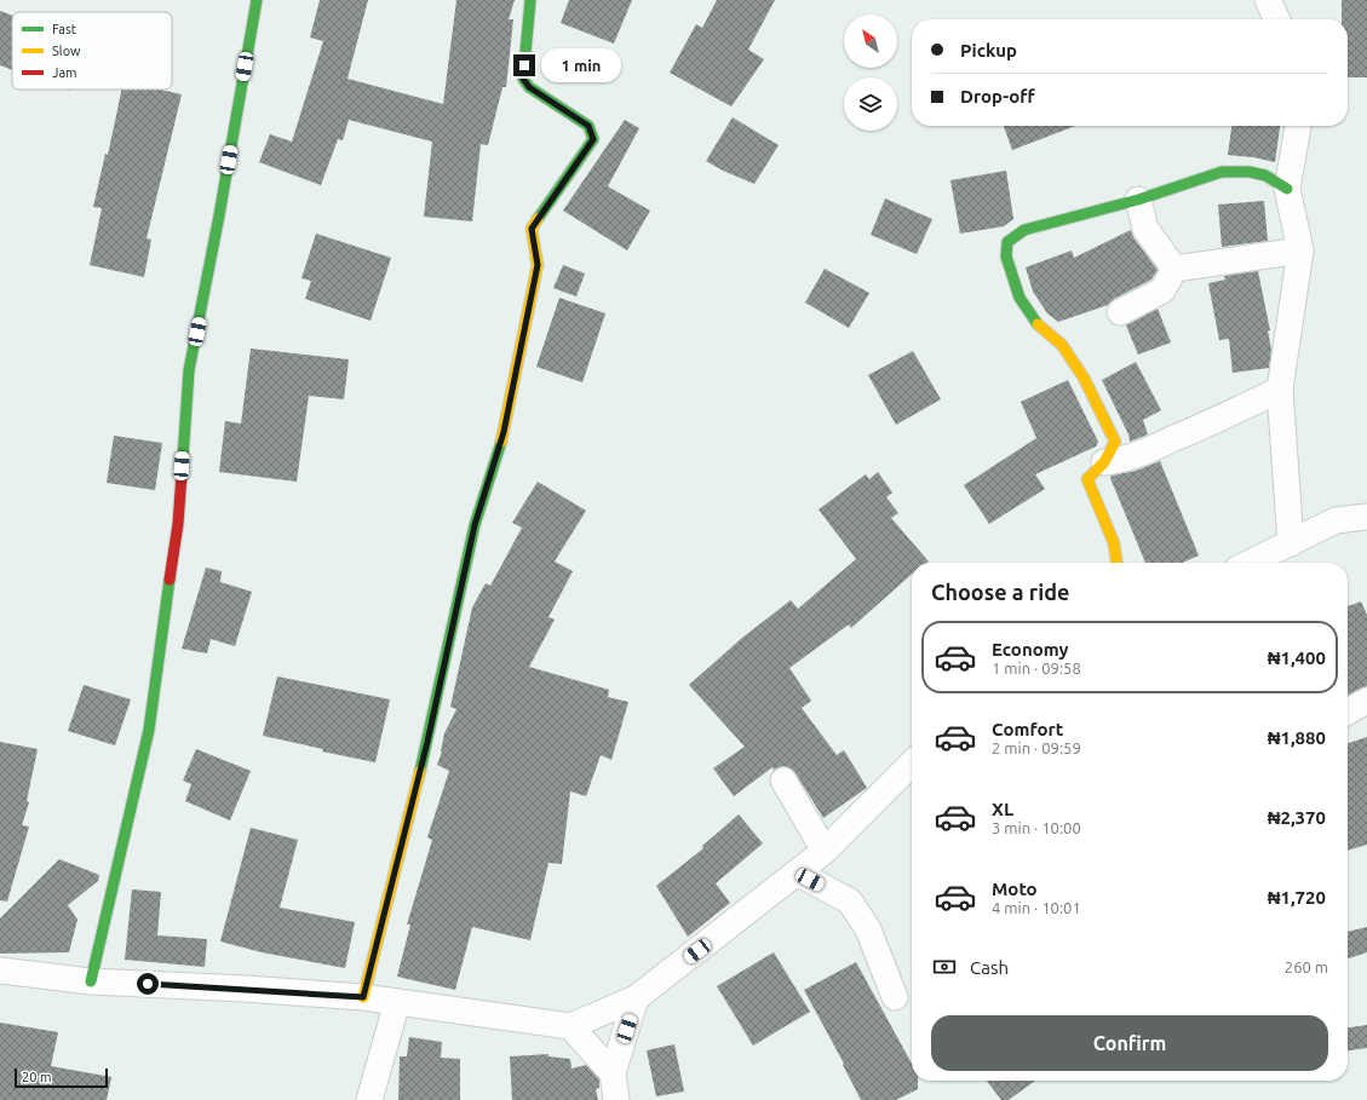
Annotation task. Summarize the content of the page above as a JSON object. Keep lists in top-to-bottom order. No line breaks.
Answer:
{"legend":["Fast","Slow","Jam"],"scale_bar":"20 m","north":"top left","page":{"banner":["Pickup","Drop-off"],"bubble":"1 min","heading":"Choose a ride","list":[{"name":"Economy","note":"1 min · 09:58","value":"₦1,400"},{"name":"Comfort","note":"2 min · 09:59","value":"₦1,880"},{"name":"XL","note":"3 min · 10:00","value":"₦2,370"},{"name":"Moto","note":"4 min · 10:01","value":"₦1,720"}],"pay":["Cash","260 m"],"buttons":"Confirm","scale":"20 m"}}
